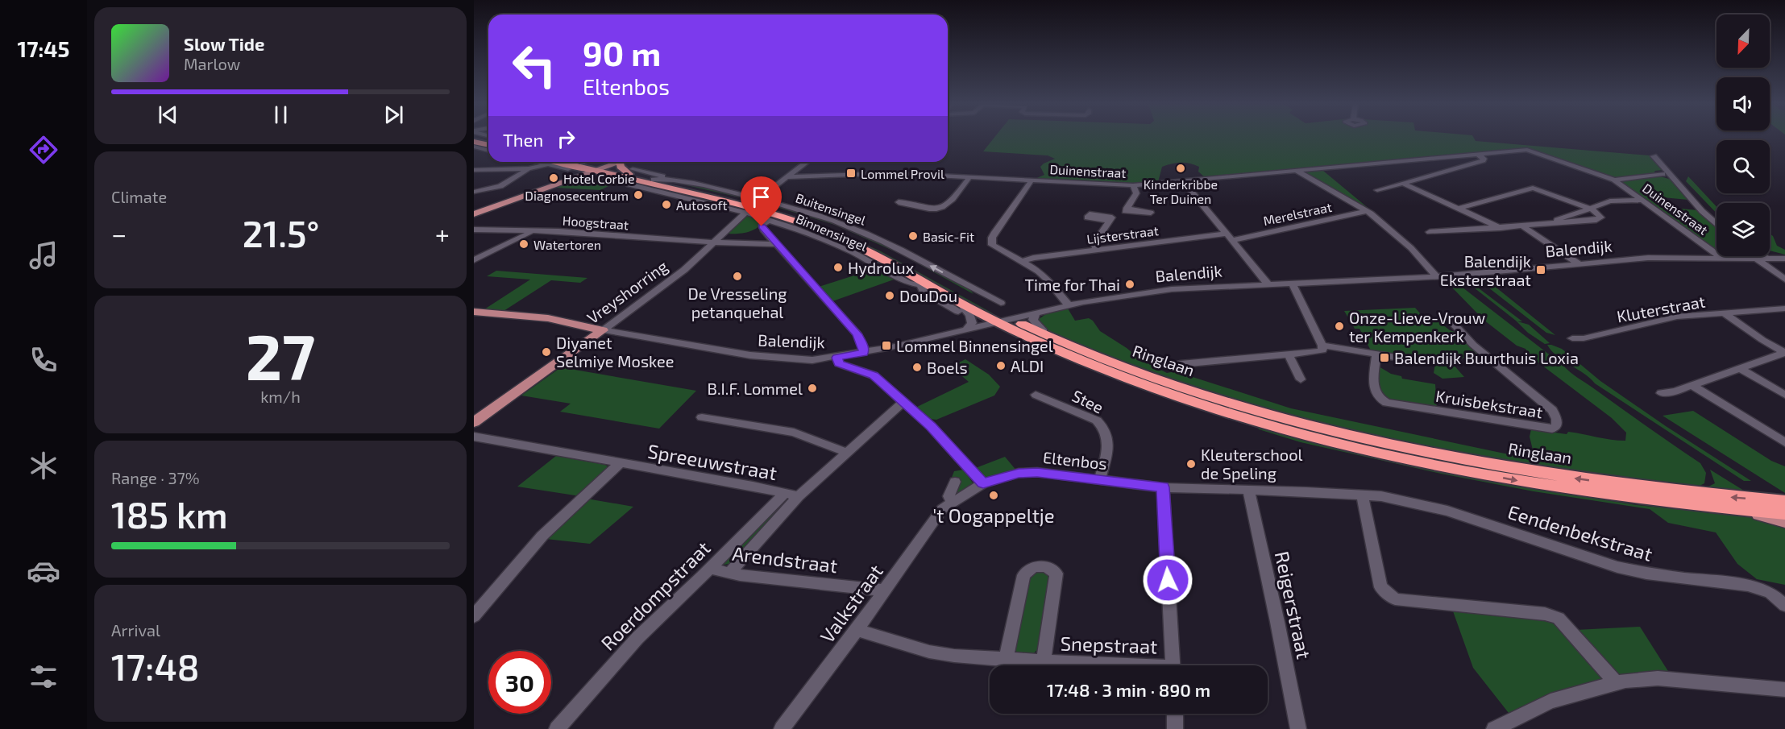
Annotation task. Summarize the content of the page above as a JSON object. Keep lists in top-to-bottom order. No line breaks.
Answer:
{"streets":{"highway":["Ringlaan"],"main road":["Vreyshorring"],"street":["Duinenstraat","Buitensingel","Merelstraat","Hoogstraat","Binnensingel","Lijsterstraat","Balendijk","Kluterstraat","Stee","Kruisbekstraat","Eltenbos","Spreeuwstraat","Eendenbekstraat","Arendstraat","Roerdompstraat","Valkstraat","Reigerstraat","Snepstraat"]},"crossings":[["Duinenstraat","Balendijk"],["Buitensingel","Binnensingel"],["Buitensingel","Ringlaan"],["Merelstraat","Lijsterstraat"],["Hoogstraat","Vreyshorring"],["Binnensingel","Vreyshorring"],["Binnensingel","Ringlaan"],["Balendijk","Vreyshorring"],["Balendijk","Ringlaan"],["Stee","Eltenbos"],["Eltenbos","Eendenbekstraat"],["Eltenbos","Valkstraat"],["Eltenbos","Reigerstraat"],["Spreeuwstraat","Roerdompstraat"],["Arendstraat","Roerdompstraat"],["Arendstraat","Valkstraat"],["Valkstraat","Snepstraat"]],"one_way":["Buitensingel"],"places":{"other":["Kinderkribbe Ter Duinen","Hotel Corbie","Diagnosecentrum","Autosoft","Basic-Fit","Watertoren","Hydrolux","De Vresseling petanquehal","Time for Thai","DouDou","Onze-Lieve-Vrouw ter Kempenkerk","Diyanet Selmiye Moskee","ALDI","Boels","B.I.F. Lommel","Kleuterschool de Speling","'t Oogappeltje"],"transit":["Lommel Provil","Balendijk Eksterstraat","Lommel Binnensingel","Balendijk Buurthuis Loxia"]},"north":"bottom left","page":{"tabs":"17:45","turn":["90 m","Eltenbos"],"song":["Slow Tide","Marlow"],"then":"Then","tile":["Climate",["27","km/h"],["Range · 37%","185 km"],["Arrival","17:48"]],"heat":["−","21.5°","+"],"limit":"30","trip":"17:48 · 3 min · 890 m"}}
